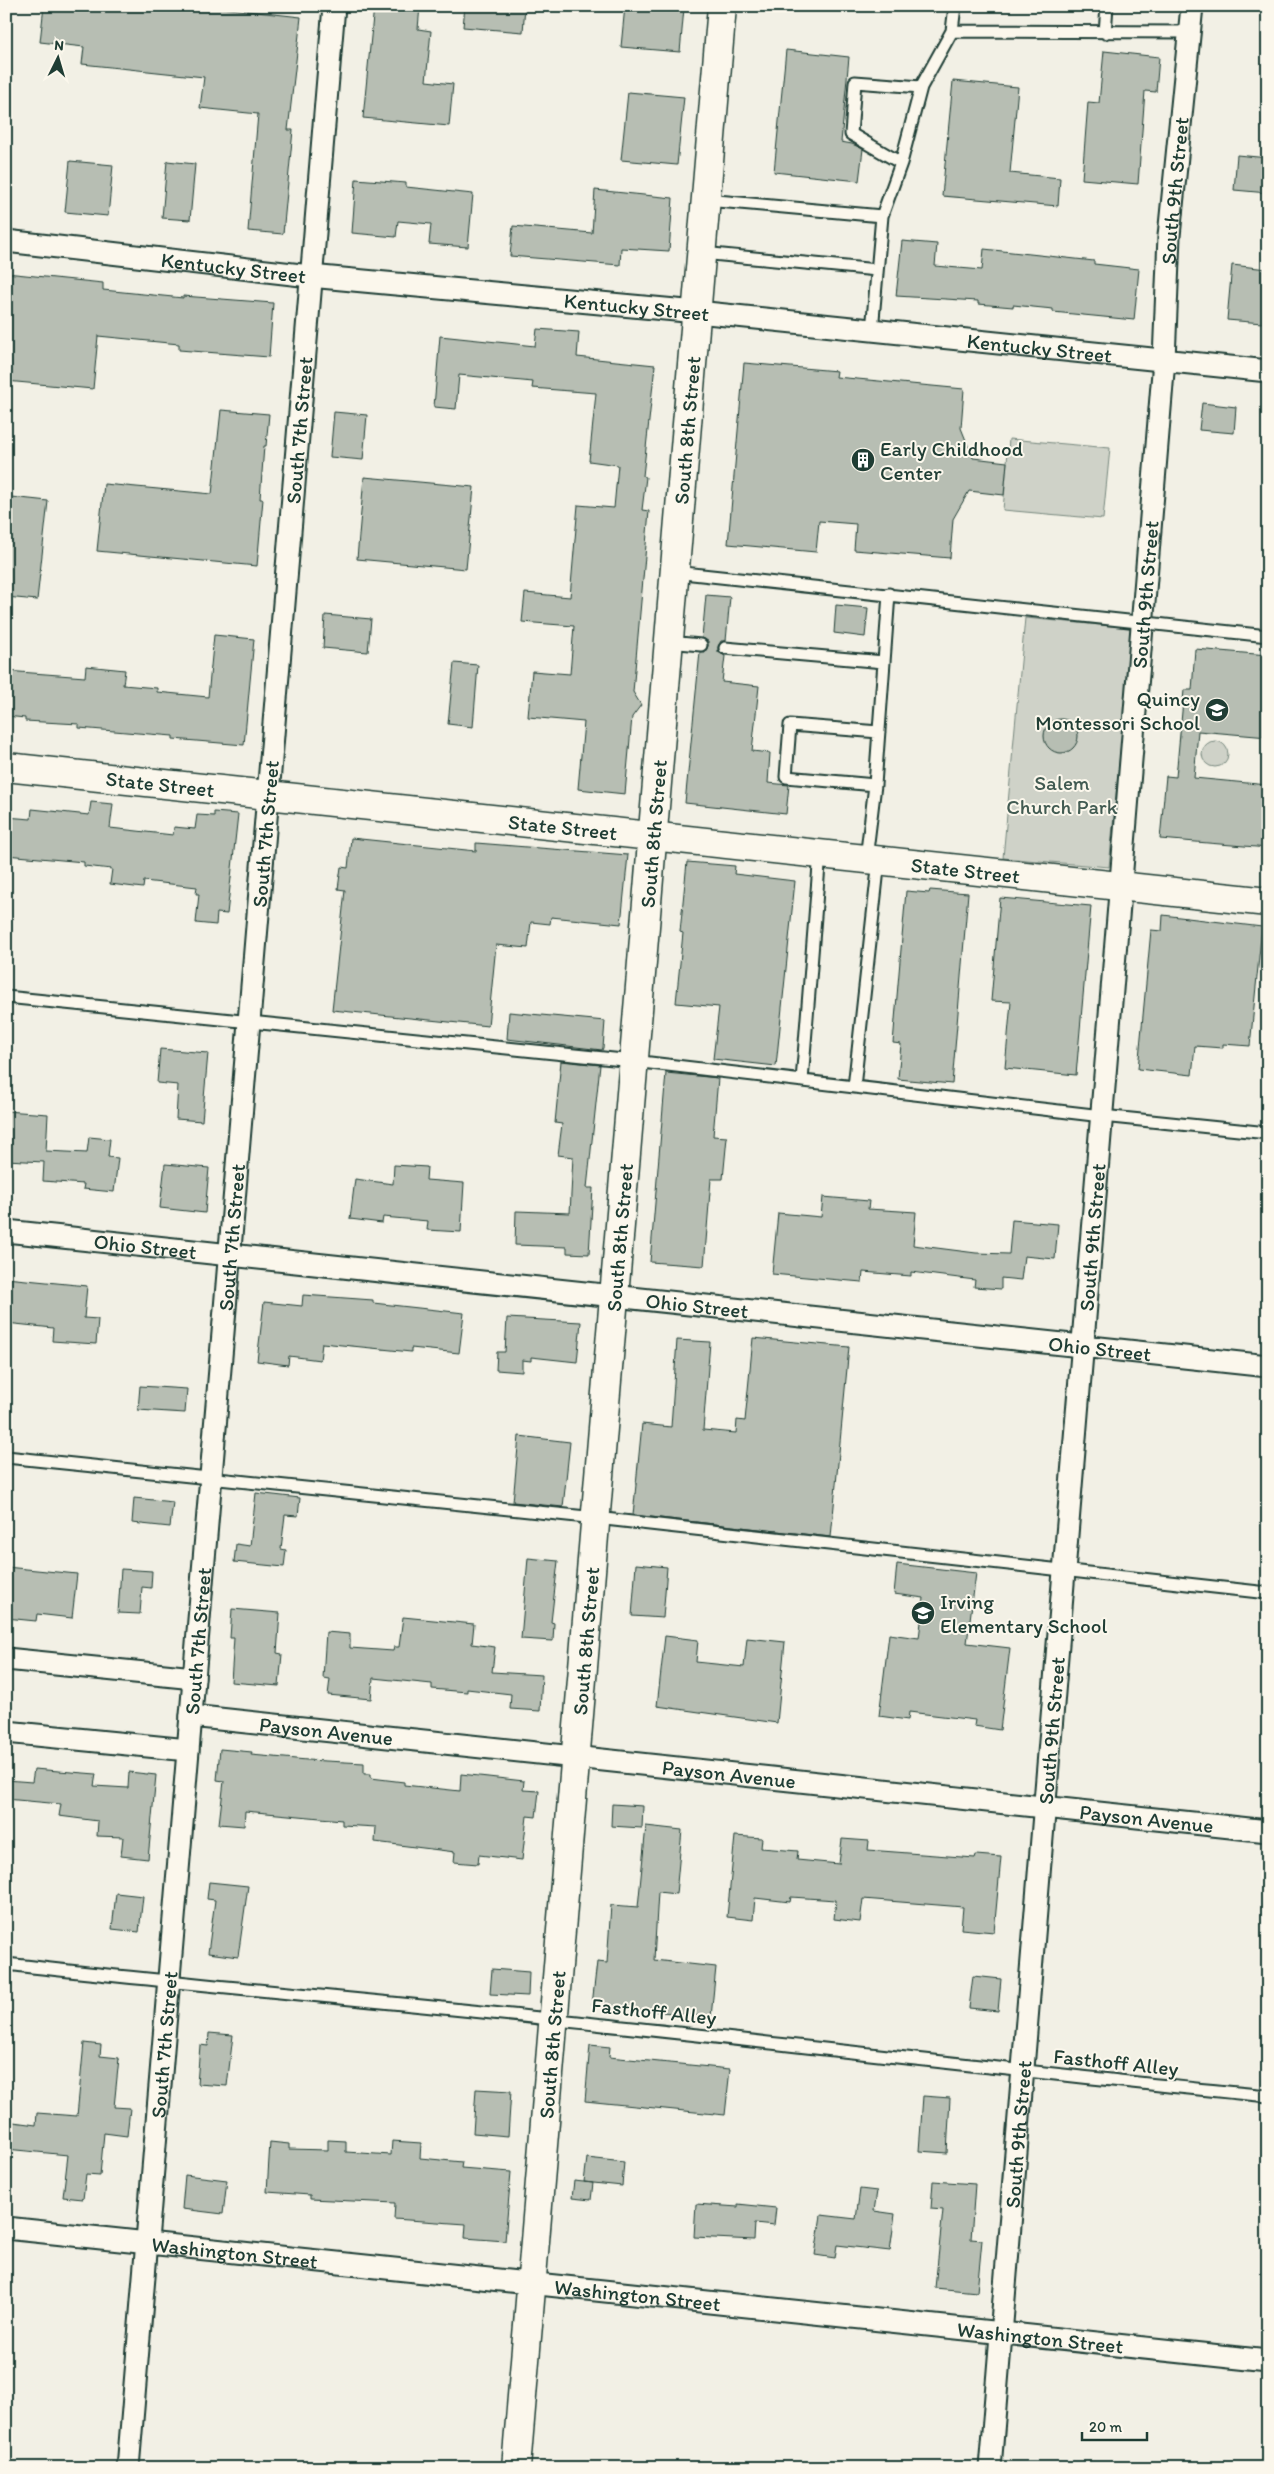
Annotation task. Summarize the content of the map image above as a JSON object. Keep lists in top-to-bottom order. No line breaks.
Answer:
{"streets":{"street":["South 9th Street","Kentucky Street","South 7th Street","South 8th Street","State Street","Ohio Street","Payson Avenue","Washington Street"],"lane":["Fasthoff Alley"]},"crossings":[["South 9th Street","Kentucky Street"],["South 9th Street","State Street"],["South 9th Street","Ohio Street"],["South 9th Street","Payson Avenue"],["South 9th Street","Fasthoff Alley"],["South 9th Street","Washington Street"],["Kentucky Street","South 7th Street"],["Kentucky Street","South 8th Street"],["South 7th Street","State Street"],["South 7th Street","Ohio Street"],["South 7th Street","Payson Avenue"],["South 7th Street","Fasthoff Alley"],["South 7th Street","Washington Street"],["South 8th Street","State Street"],["South 8th Street","Ohio Street"],["South 8th Street","Payson Avenue"],["South 8th Street","Fasthoff Alley"],["South 8th Street","Washington Street"]],"parks":["Salem Church Park"],"places":{"building":["Early Childhood Center"],"school or university":["Quincy Montessori School","Irving Elementary School"]},"scale_bar":"20 m","north":"top"}
